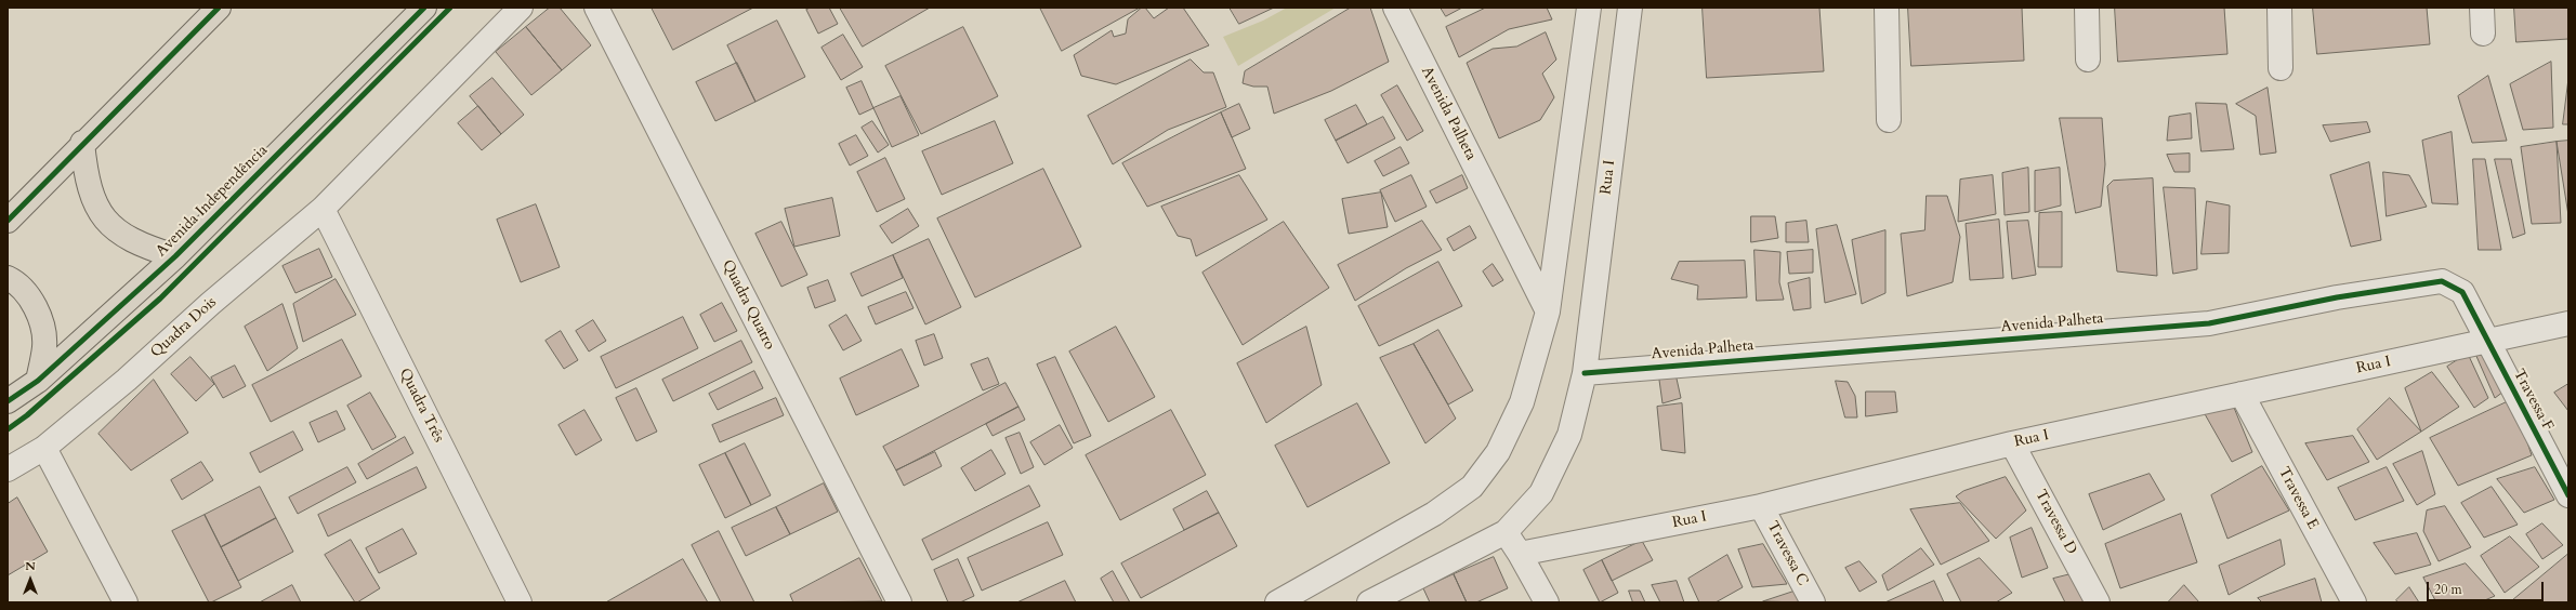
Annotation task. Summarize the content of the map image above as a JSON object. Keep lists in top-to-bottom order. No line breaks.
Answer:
{"streets":{"main road":["Avenida Independência"],"street":["Avenida Palheta","Rua I","Quadra Quatro","Quadra Dois","Travessa F","Quadra Três","Travessa E","Travessa D","Travessa C"]},"crossings":[["Avenida Palheta","Rua I"],["Avenida Palheta","Travessa F"],["Rua I","Travessa F"],["Rua I","Travessa E"],["Rua I","Travessa D"],["Rua I","Travessa C"],["Quadra Dois","Quadra Três"]],"scale_bar":"20 m","north":"top"}
